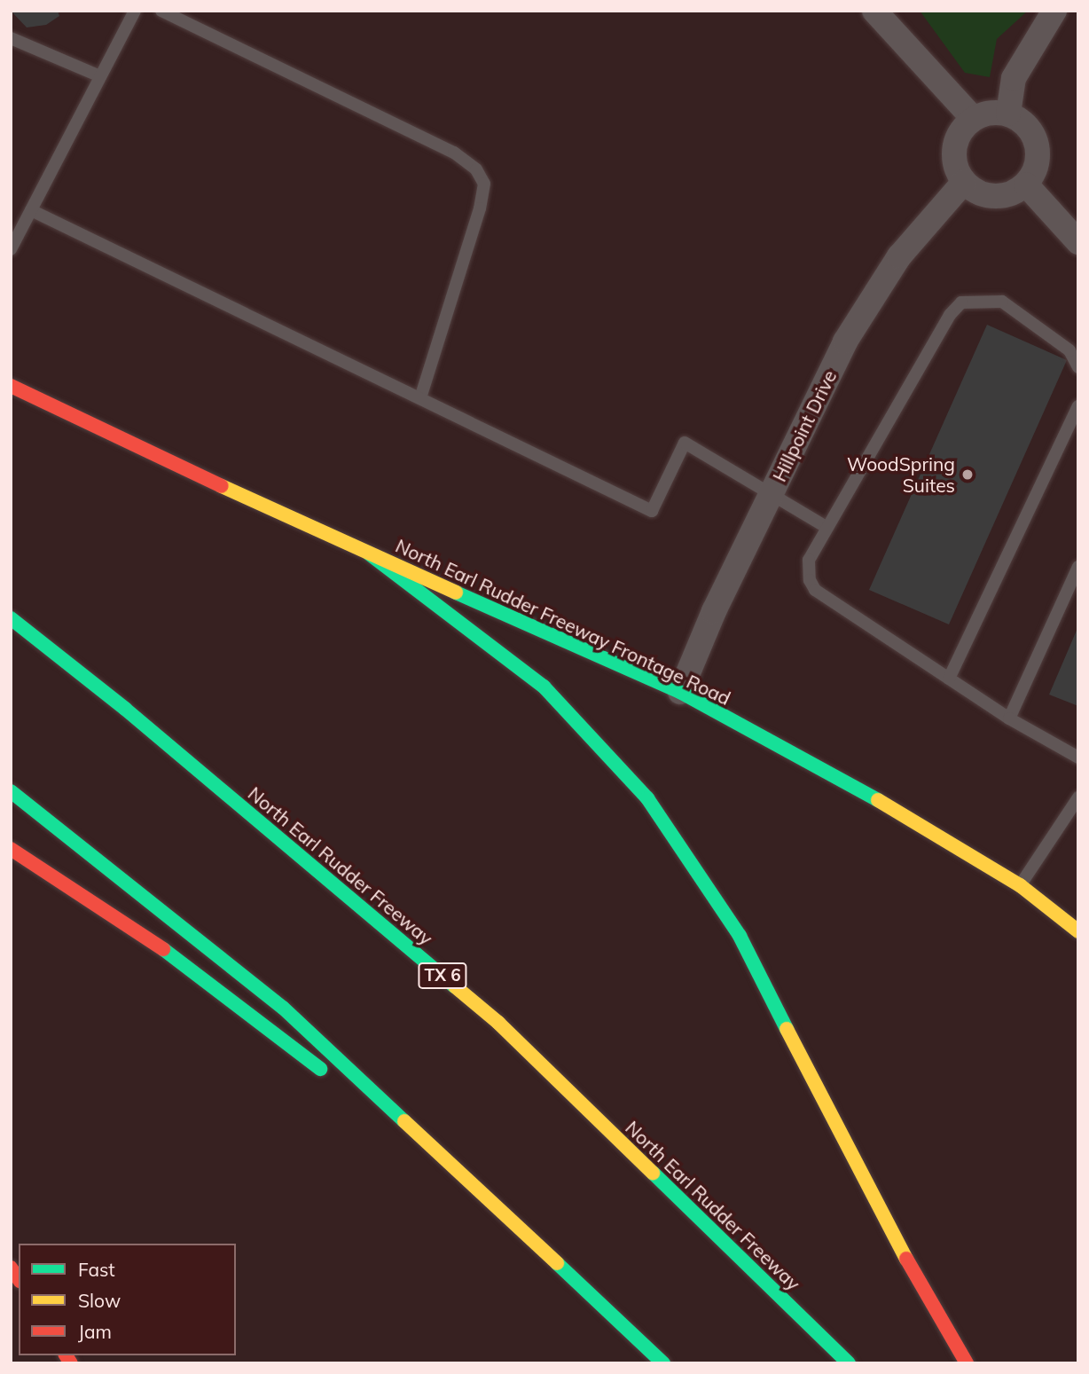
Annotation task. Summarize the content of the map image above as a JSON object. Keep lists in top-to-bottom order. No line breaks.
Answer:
{"streets":{"main road":["North Earl Rudder Freeway Frontage Road","North Earl Rudder Freeway","TX 6"],"street":["Hillpoint Drive"]},"crossings":[["Hillpoint Drive","North Earl Rudder Freeway Frontage Road"]],"places":["WoodSpring Suites"],"legend":["Fast","Slow","Jam"]}
